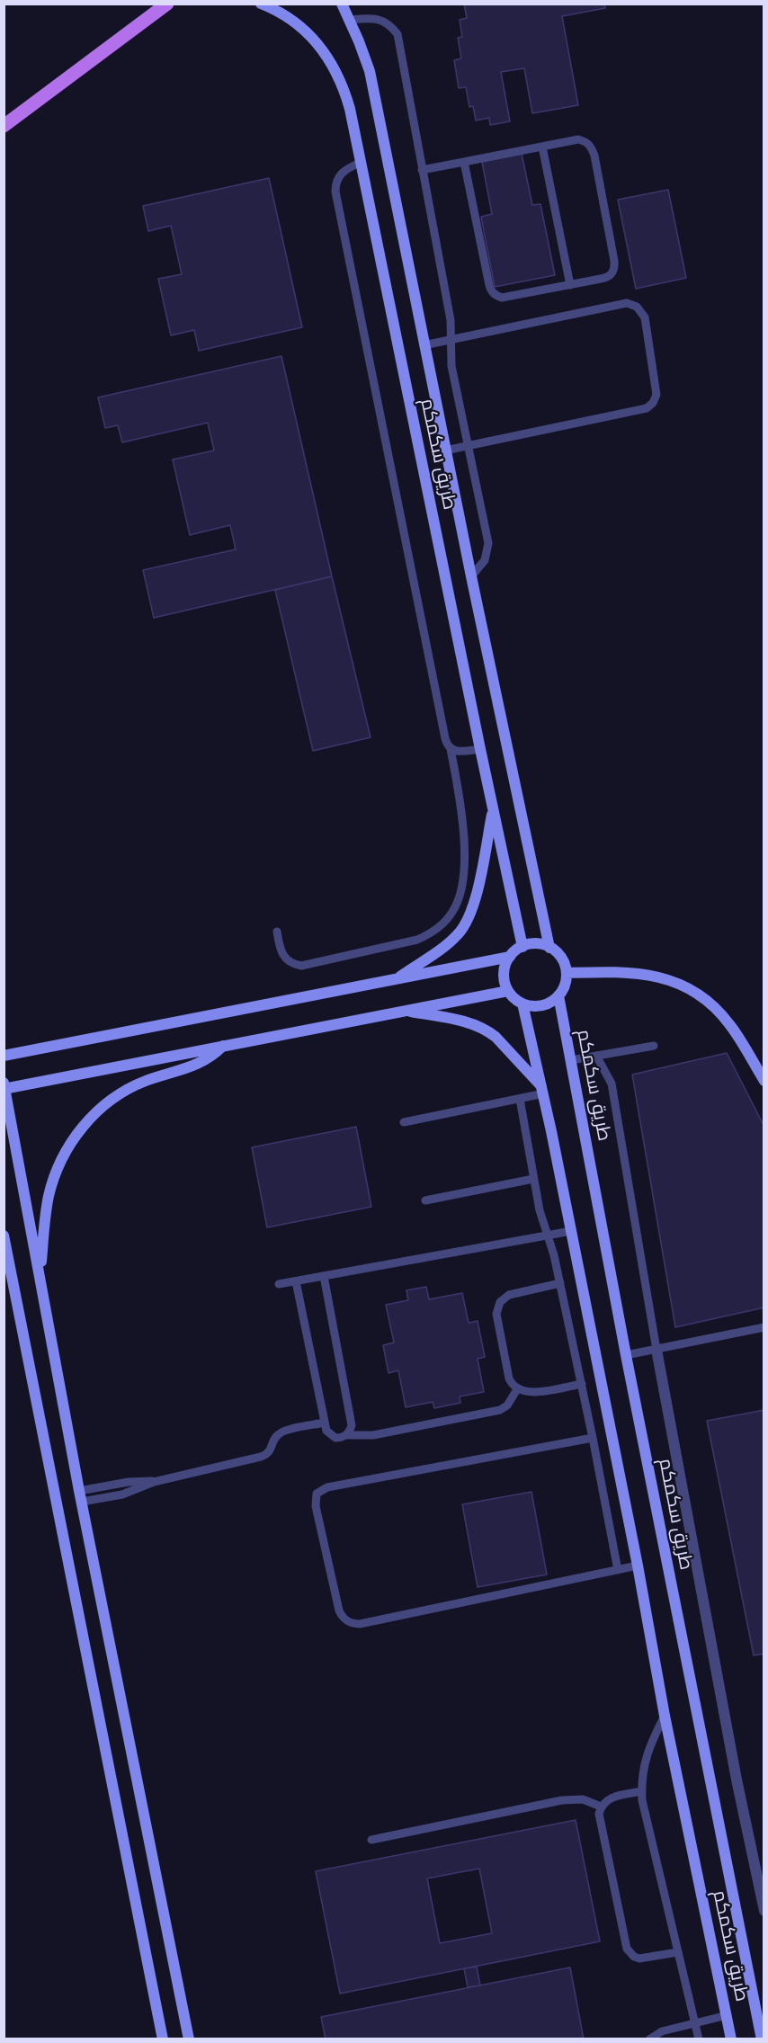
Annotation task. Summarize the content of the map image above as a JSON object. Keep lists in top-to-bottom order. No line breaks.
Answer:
{"streets":{"main road":["طريق سكمكم"]}}
